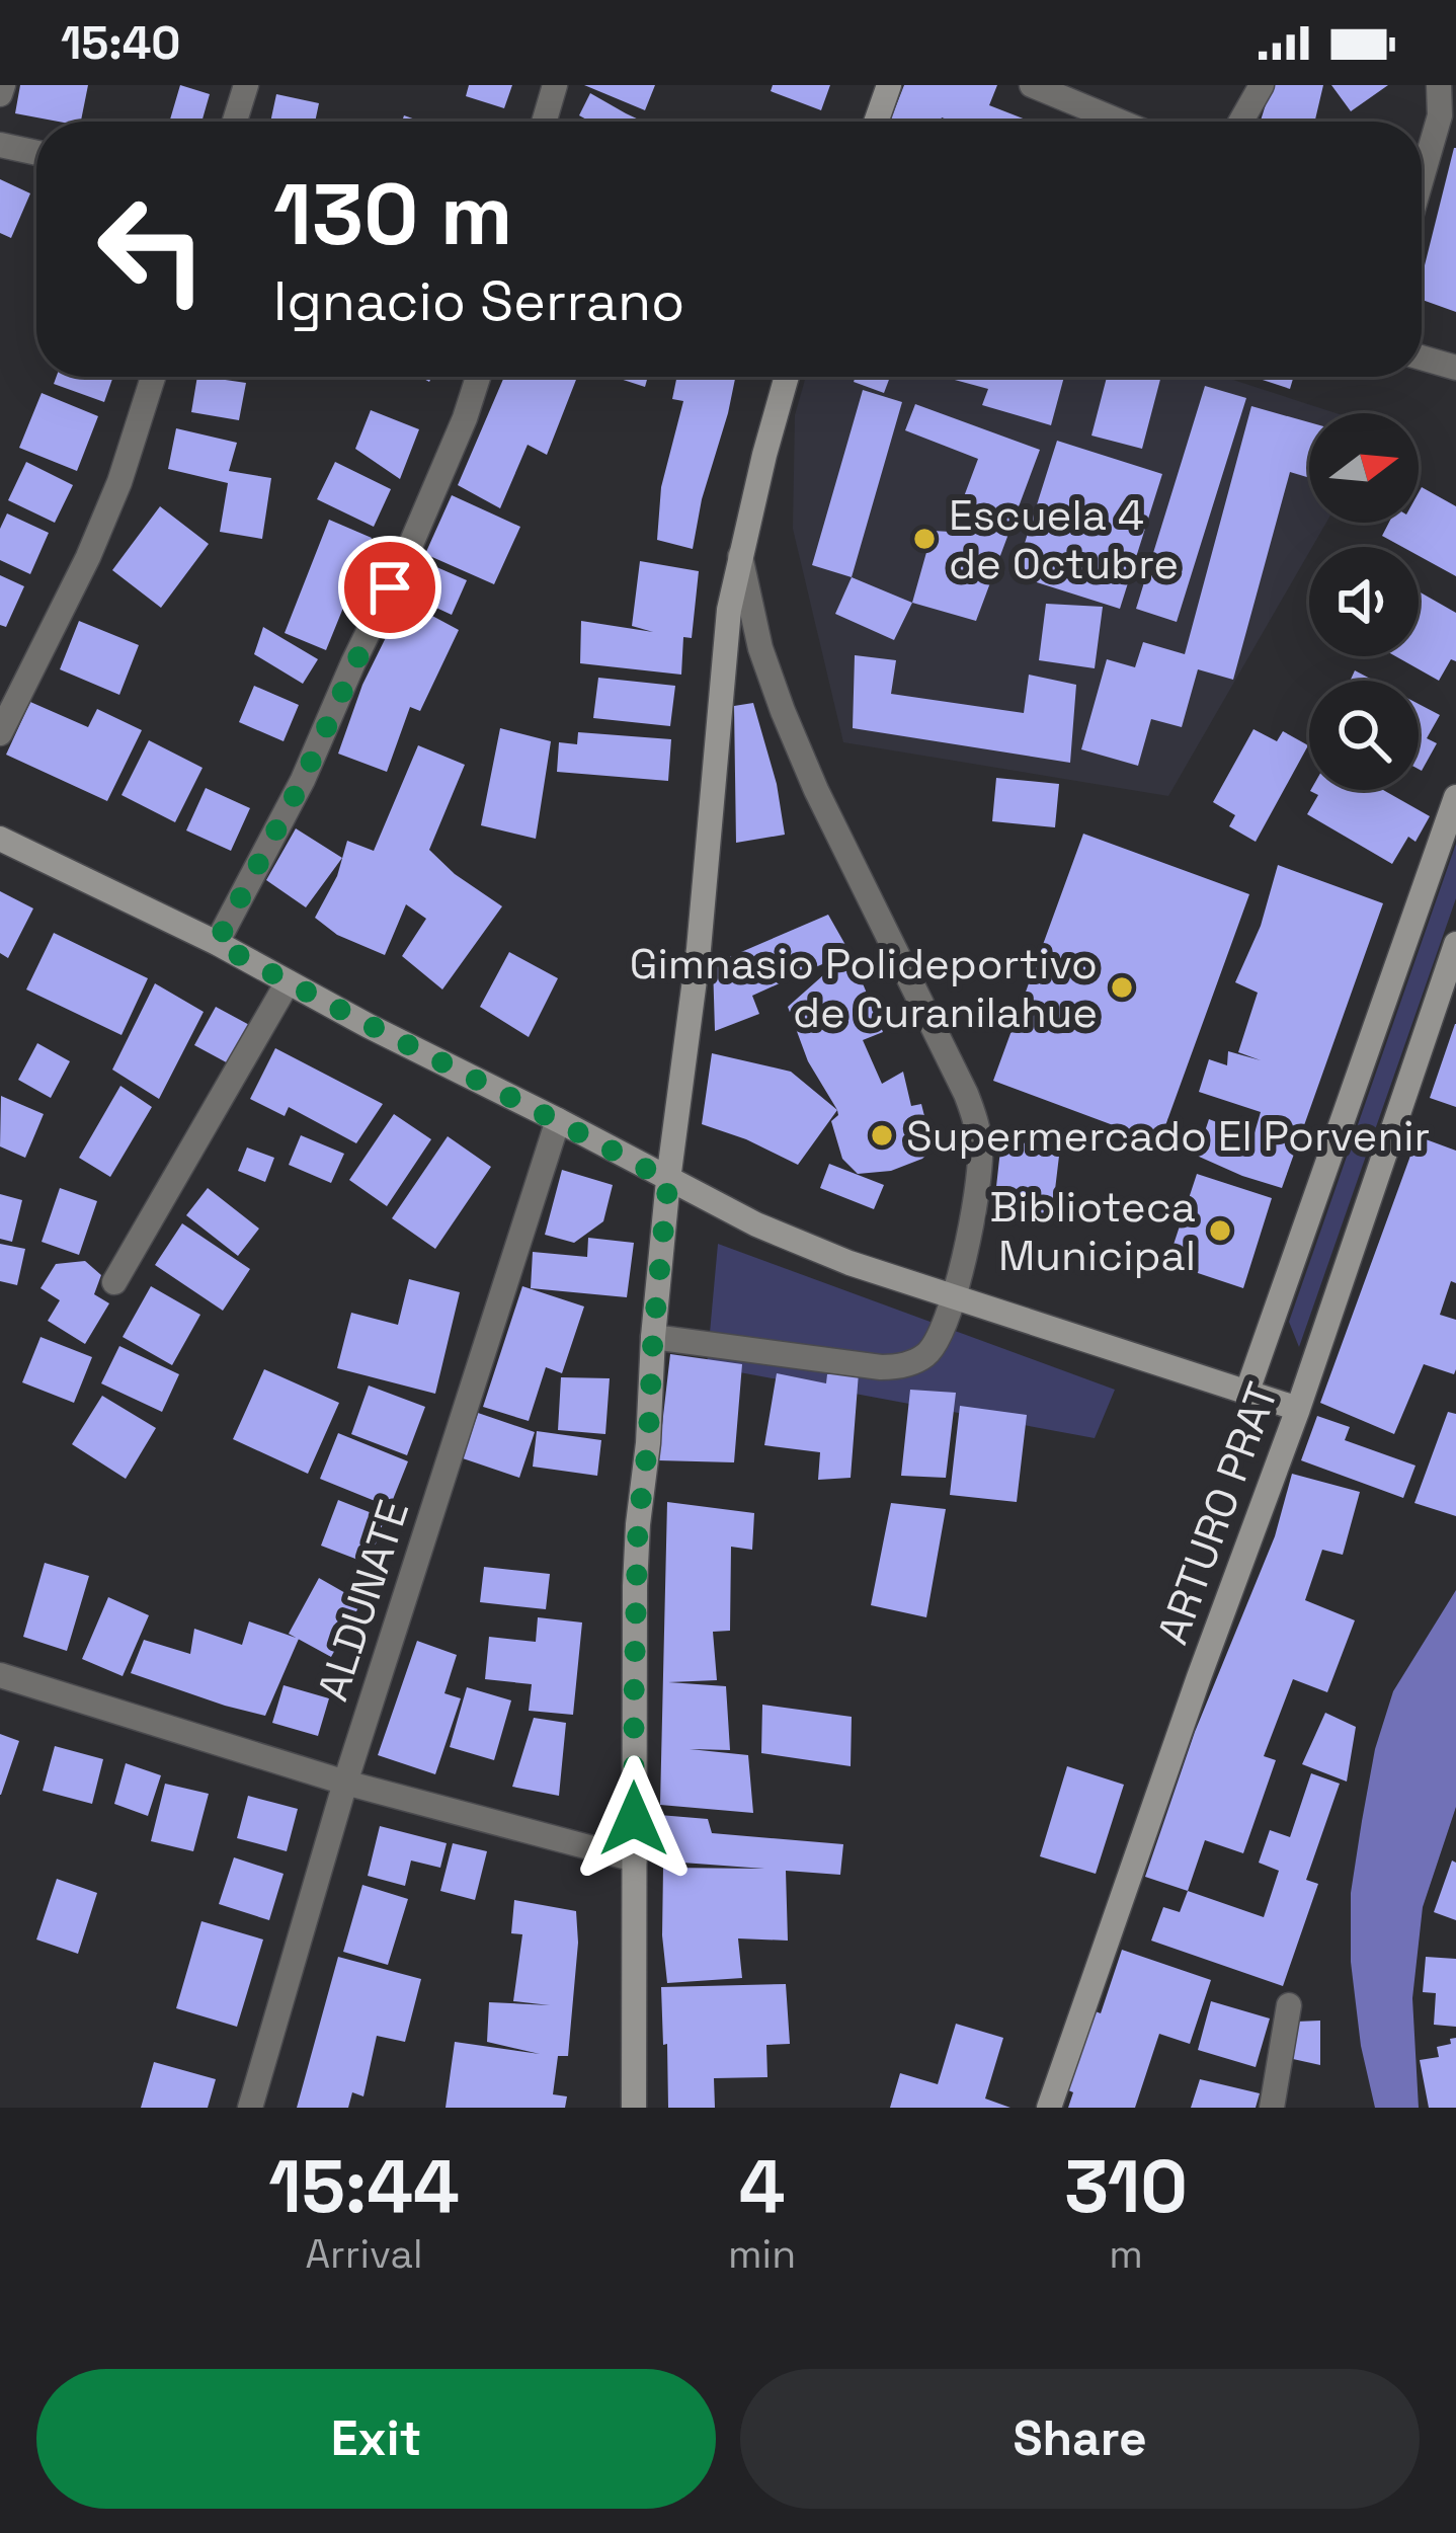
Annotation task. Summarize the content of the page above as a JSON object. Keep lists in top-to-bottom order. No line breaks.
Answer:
{"streets":{"main road":["ARTURO PRAT"],"street":["ALDUNATE"]},"places":["Escuela 4 de Octubre","Gimnasio Polideportivo de Curanilahue","Supermercado El Porvenir","Biblioteca Municipal"],"north":"right","page":{"status":"15:40","turn":["130 m","Ignacio Serrano"],"eta":["15:44","Arrival","4","min","310","m"],"buttons":["Exit","Share"]}}
